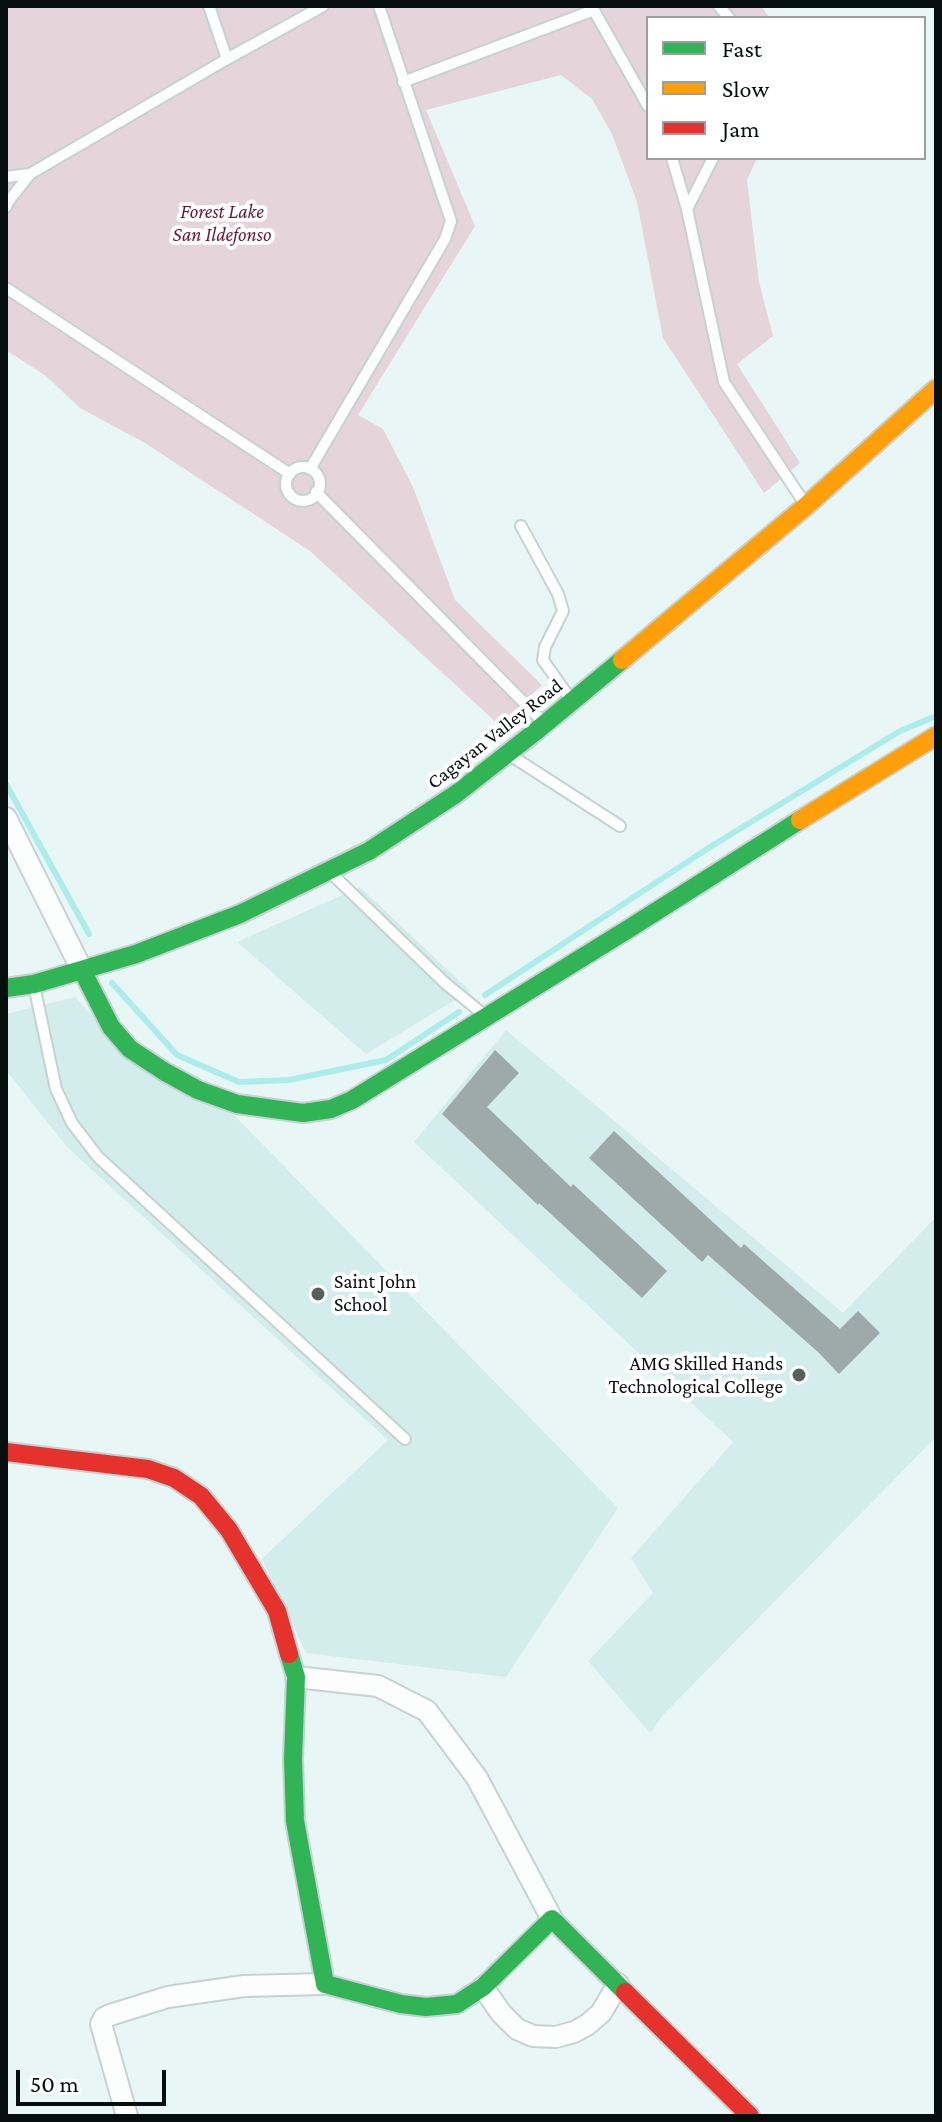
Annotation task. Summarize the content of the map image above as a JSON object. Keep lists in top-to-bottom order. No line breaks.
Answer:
{"streets":{"main road":["Cagayan Valley Road"]},"parks":["Forest Lake San Ildefonso"],"places":["Saint John School","AMG Skilled Hands Technological College"],"legend":["Fast","Slow","Jam"],"scale_bar":"50 m"}
